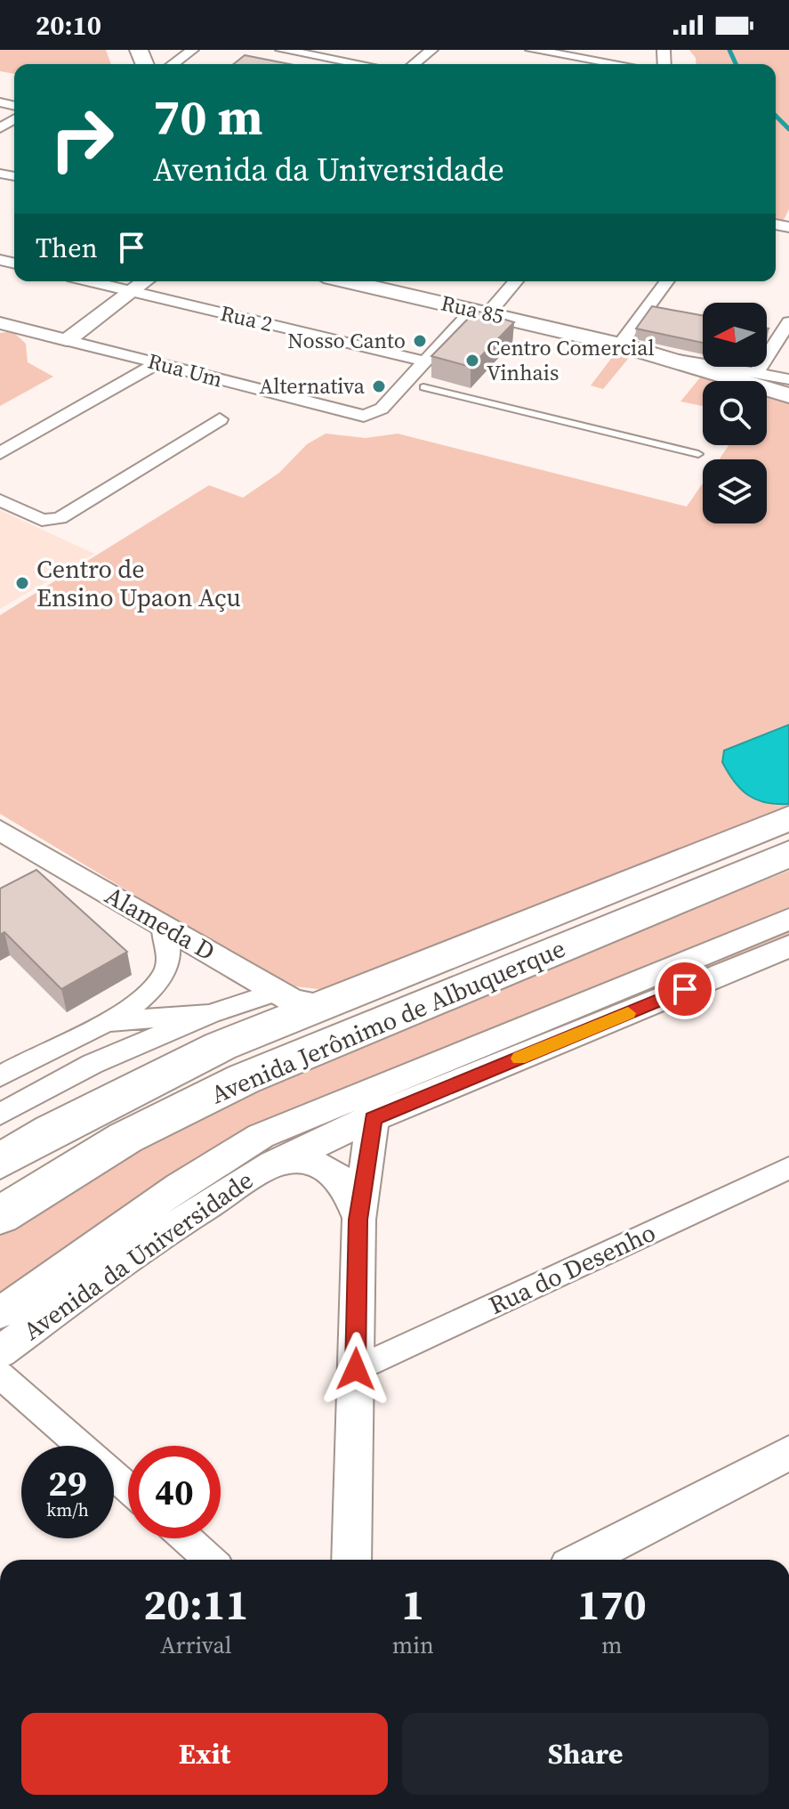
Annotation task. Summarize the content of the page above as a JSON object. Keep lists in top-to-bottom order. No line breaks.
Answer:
{"streets":{"main road":["Rua 85","Avenida Jerônimo de Albuquerque"],"street":["Rua 2","Rua Um","Alameda D","Avenida da Universidade","Rua do Desenho"]},"crossings":[["Alameda D","Avenida Jerônimo de Albuquerque"]],"places":["Nosso Canto","Centro Comercial Vinhais","Alternativa","Centro de Ensino Upaon Açu"],"north":"left","page":{"status":"20:10","turn":["70 m","Avenida da Universidade"],"then":"Then","speed":"29 km/h","limit":"40","eta":["20:11","Arrival","1","min","170","m"],"buttons":["Exit","Share"]}}
